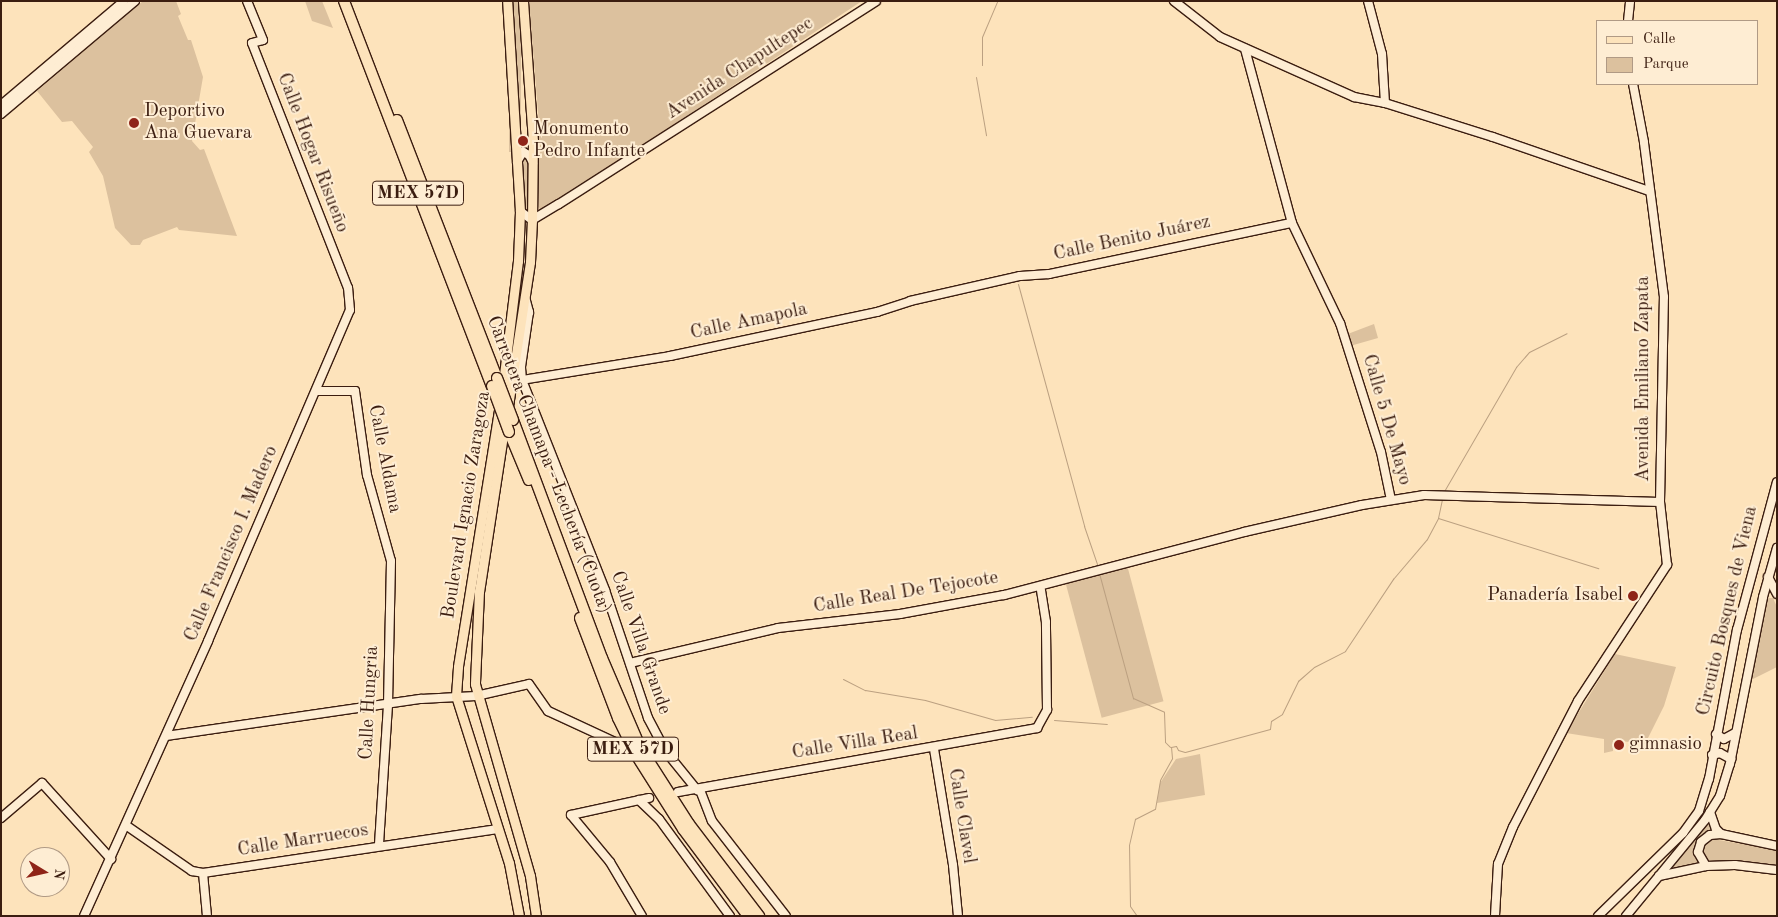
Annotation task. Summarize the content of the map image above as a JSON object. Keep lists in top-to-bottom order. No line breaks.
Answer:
{"streets":{"highway":["MEX 57D","Carretera Chamapa - Lechería (Cuota)"],"main road":["Boulevard Ignacio Zaragoza"],"street":["Avenida Chapultepec","Calle Hogar Risueño","Calle Benito Juárez","Calle Amapola","Avenida Emiliano Zapata","Calle 5 De Mayo","Calle Aldama","Calle Francisco I. Madero","Calle Real De Tejocote","Circuito Bosques de Viena","Calle Villa Grande","Calle Hungria","Calle Villa Real","Calle Clavel","Calle Marruecos"]},"crossings":[["Avenida Chapultepec","Boulevard Ignacio Zaragoza"],["Calle Hogar Risueño","Calle Francisco I. Madero"],["Calle Benito Juárez","Calle Amapola"],["Calle Benito Juárez","Calle 5 De Mayo"],["Calle Amapola","Calle Villa Grande"],["Avenida Emiliano Zapata","Calle Real De Tejocote"],["Calle 5 De Mayo","Calle Real De Tejocote"],["Calle Aldama","Calle Francisco I. Madero"],["Calle Aldama","Calle Hungria"],["Boulevard Ignacio Zaragoza","Calle Villa Grande"],["Boulevard Ignacio Zaragoza","Calle Marruecos"],["Calle Real De Tejocote","Calle Villa Grande"],["Calle Real De Tejocote","Calle Villa Real"],["Calle Villa Grande","Calle Villa Real"],["Calle Hungria","Calle Marruecos"],["Calle Villa Real","Calle Clavel"]],"places":["Deportivo Ana Guevara","Monumento Pedro Infante","Panadería Isabel","gimnasio"],"legend":["Calle","Parque"],"north":"right"}
